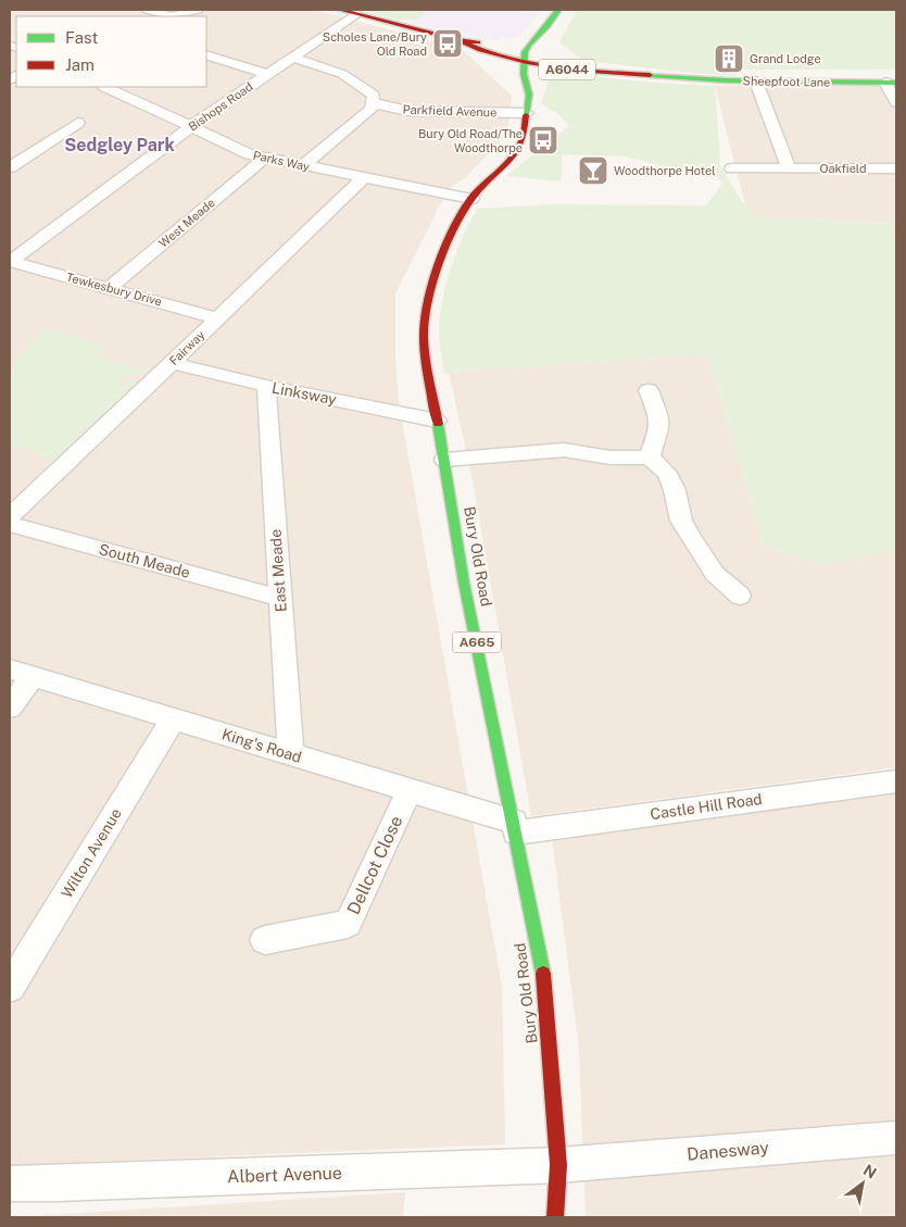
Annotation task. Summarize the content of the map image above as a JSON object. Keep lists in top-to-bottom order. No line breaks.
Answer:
{"streets":{"main road":["A6044","Sheepfoot Lane","Bury Old Road","A665"],"street":["Bishops Road","Parkfield Avenue","Parks Way","Oakfield","West Meade","Tewkesbury Drive","Fairway","Linksway","South Meade","East Meade","King's Road","Castle Hill Road","Wilton Avenue","Dellcot Close","Danesway","Albert Avenue"]},"crossings":[["A6044","Sheepfoot Lane"],["A6044","Bishops Road"],["A6044","Bury Old Road"],["Sheepfoot Lane","Bury Old Road"],["Bishops Road","Parks Way"],["Bishops Road","Tewkesbury Drive"],["Parkfield Avenue","Bury Old Road"],["Parks Way","West Meade"],["Parks Way","Fairway"],["Parks Way","Bury Old Road"],["West Meade","Tewkesbury Drive"],["Tewkesbury Drive","Fairway"],["Fairway","Linksway"],["Linksway","Bury Old Road"],["Linksway","East Meade"],["Bury Old Road","King's Road"],["Bury Old Road","Castle Hill Road"],["Bury Old Road","Danesway"],["Bury Old Road","Albert Avenue"],["South Meade","East Meade"],["East Meade","King's Road"],["King's Road","Castle Hill Road"],["King's Road","Wilton Avenue"],["King's Road","Dellcot Close"],["Danesway","Albert Avenue"]],"districts":["Sedgley Park"],"places":{"bus stop":["Scholes Lane/Bury Old Road","Bury Old Road/The Woodthorpe"],"building":["Grand Lodge"],"bar":["Woodthorpe Hotel"]},"legend":["Fast","Jam"],"north":"top right"}
